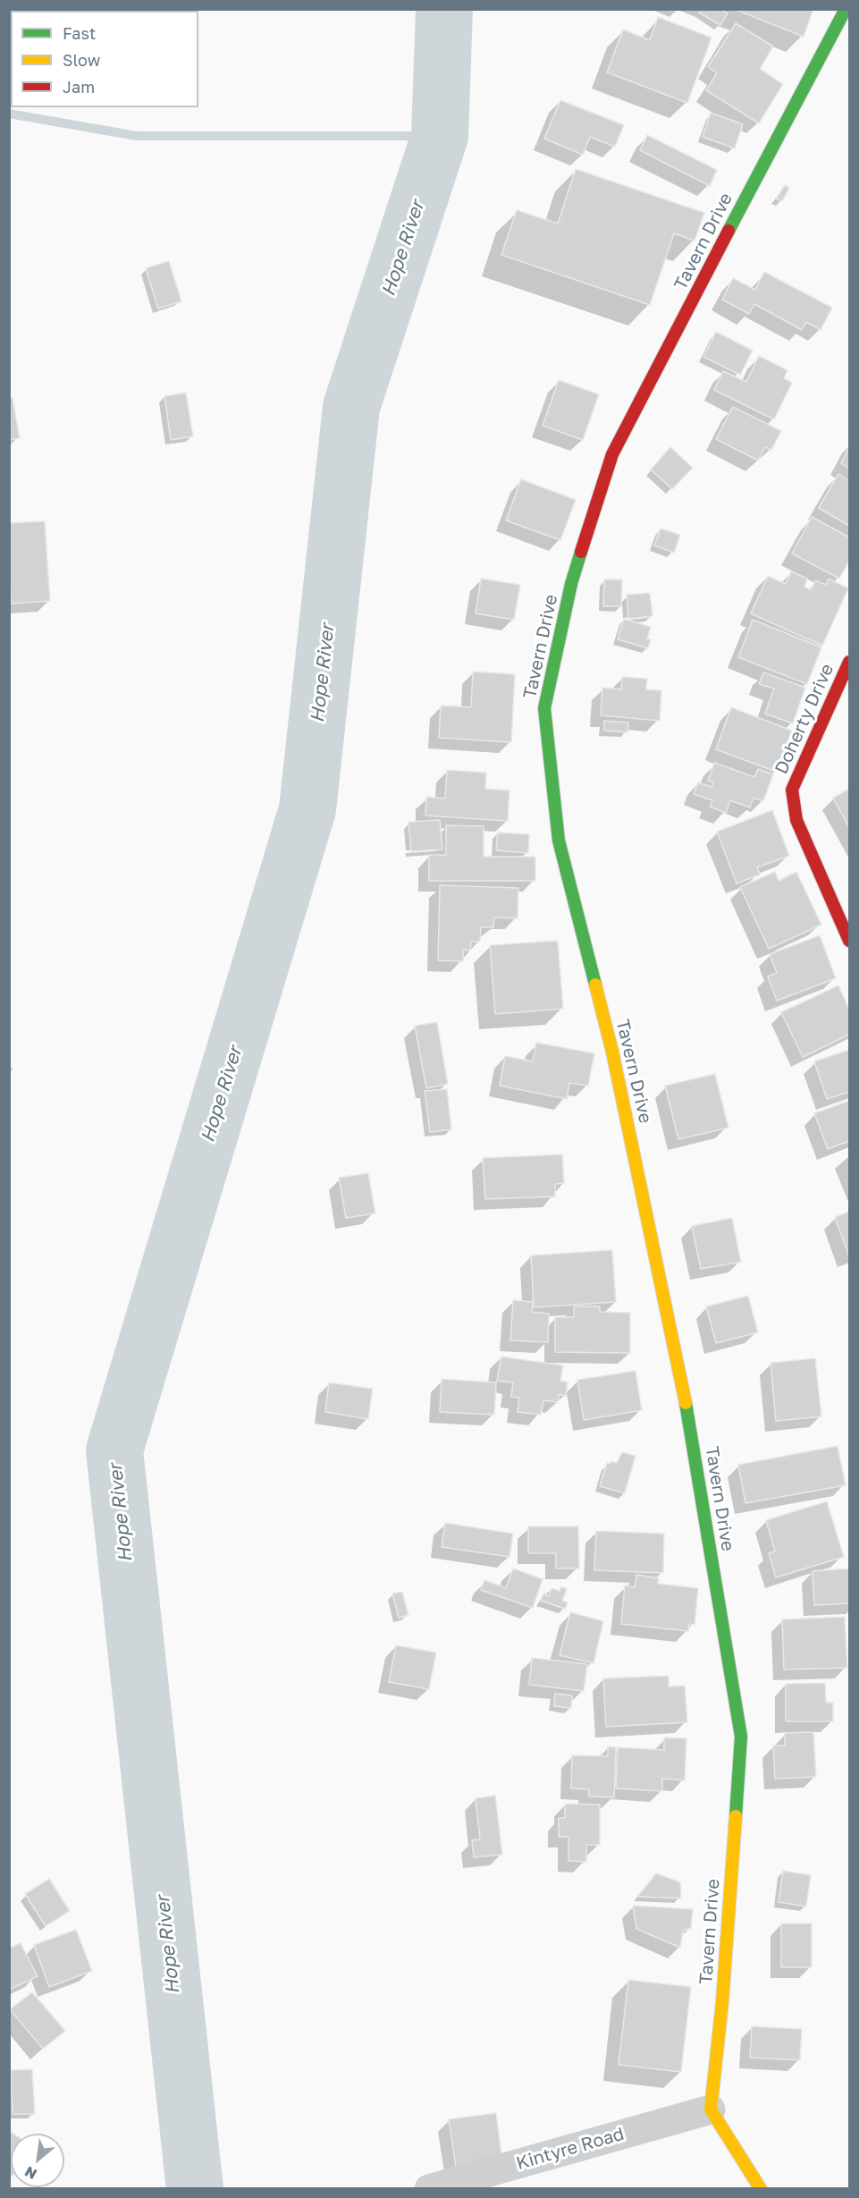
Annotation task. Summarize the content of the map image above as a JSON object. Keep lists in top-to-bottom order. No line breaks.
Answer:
{"streets":{"street":["Tavern Drive","Doherty Drive","Kintyre Road"]},"crossings":[["Tavern Drive","Kintyre Road"]],"water":["Hope River"],"legend":["Fast","Slow","Jam"],"north":"bottom left"}
